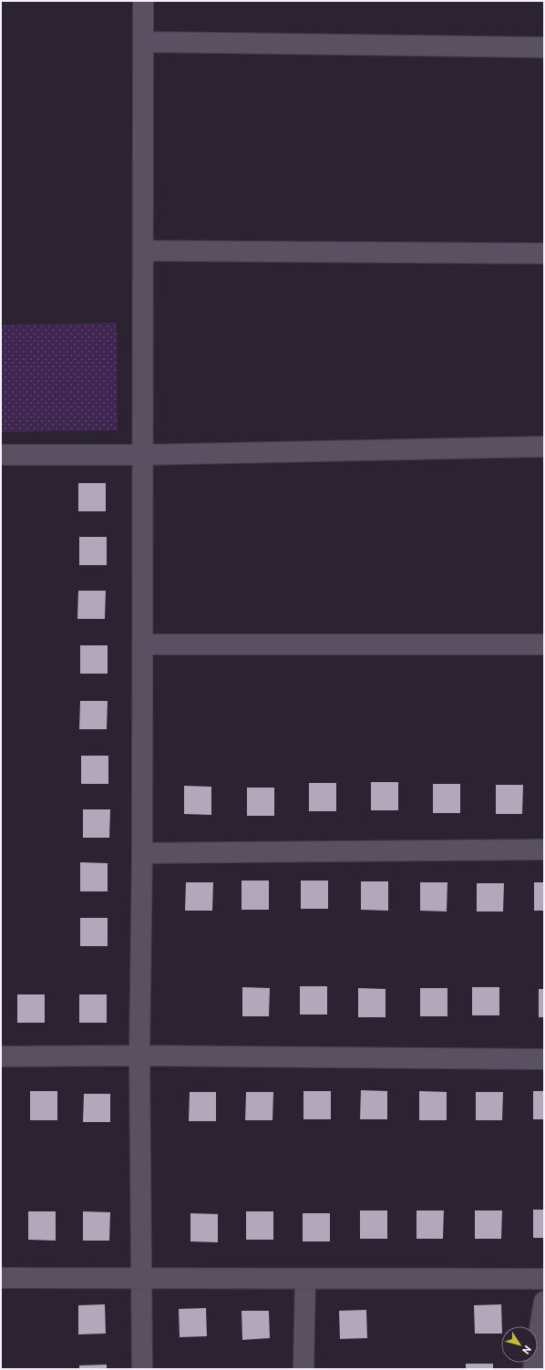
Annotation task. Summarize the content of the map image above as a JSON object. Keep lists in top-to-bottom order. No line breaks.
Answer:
{"north":"bottom right"}
